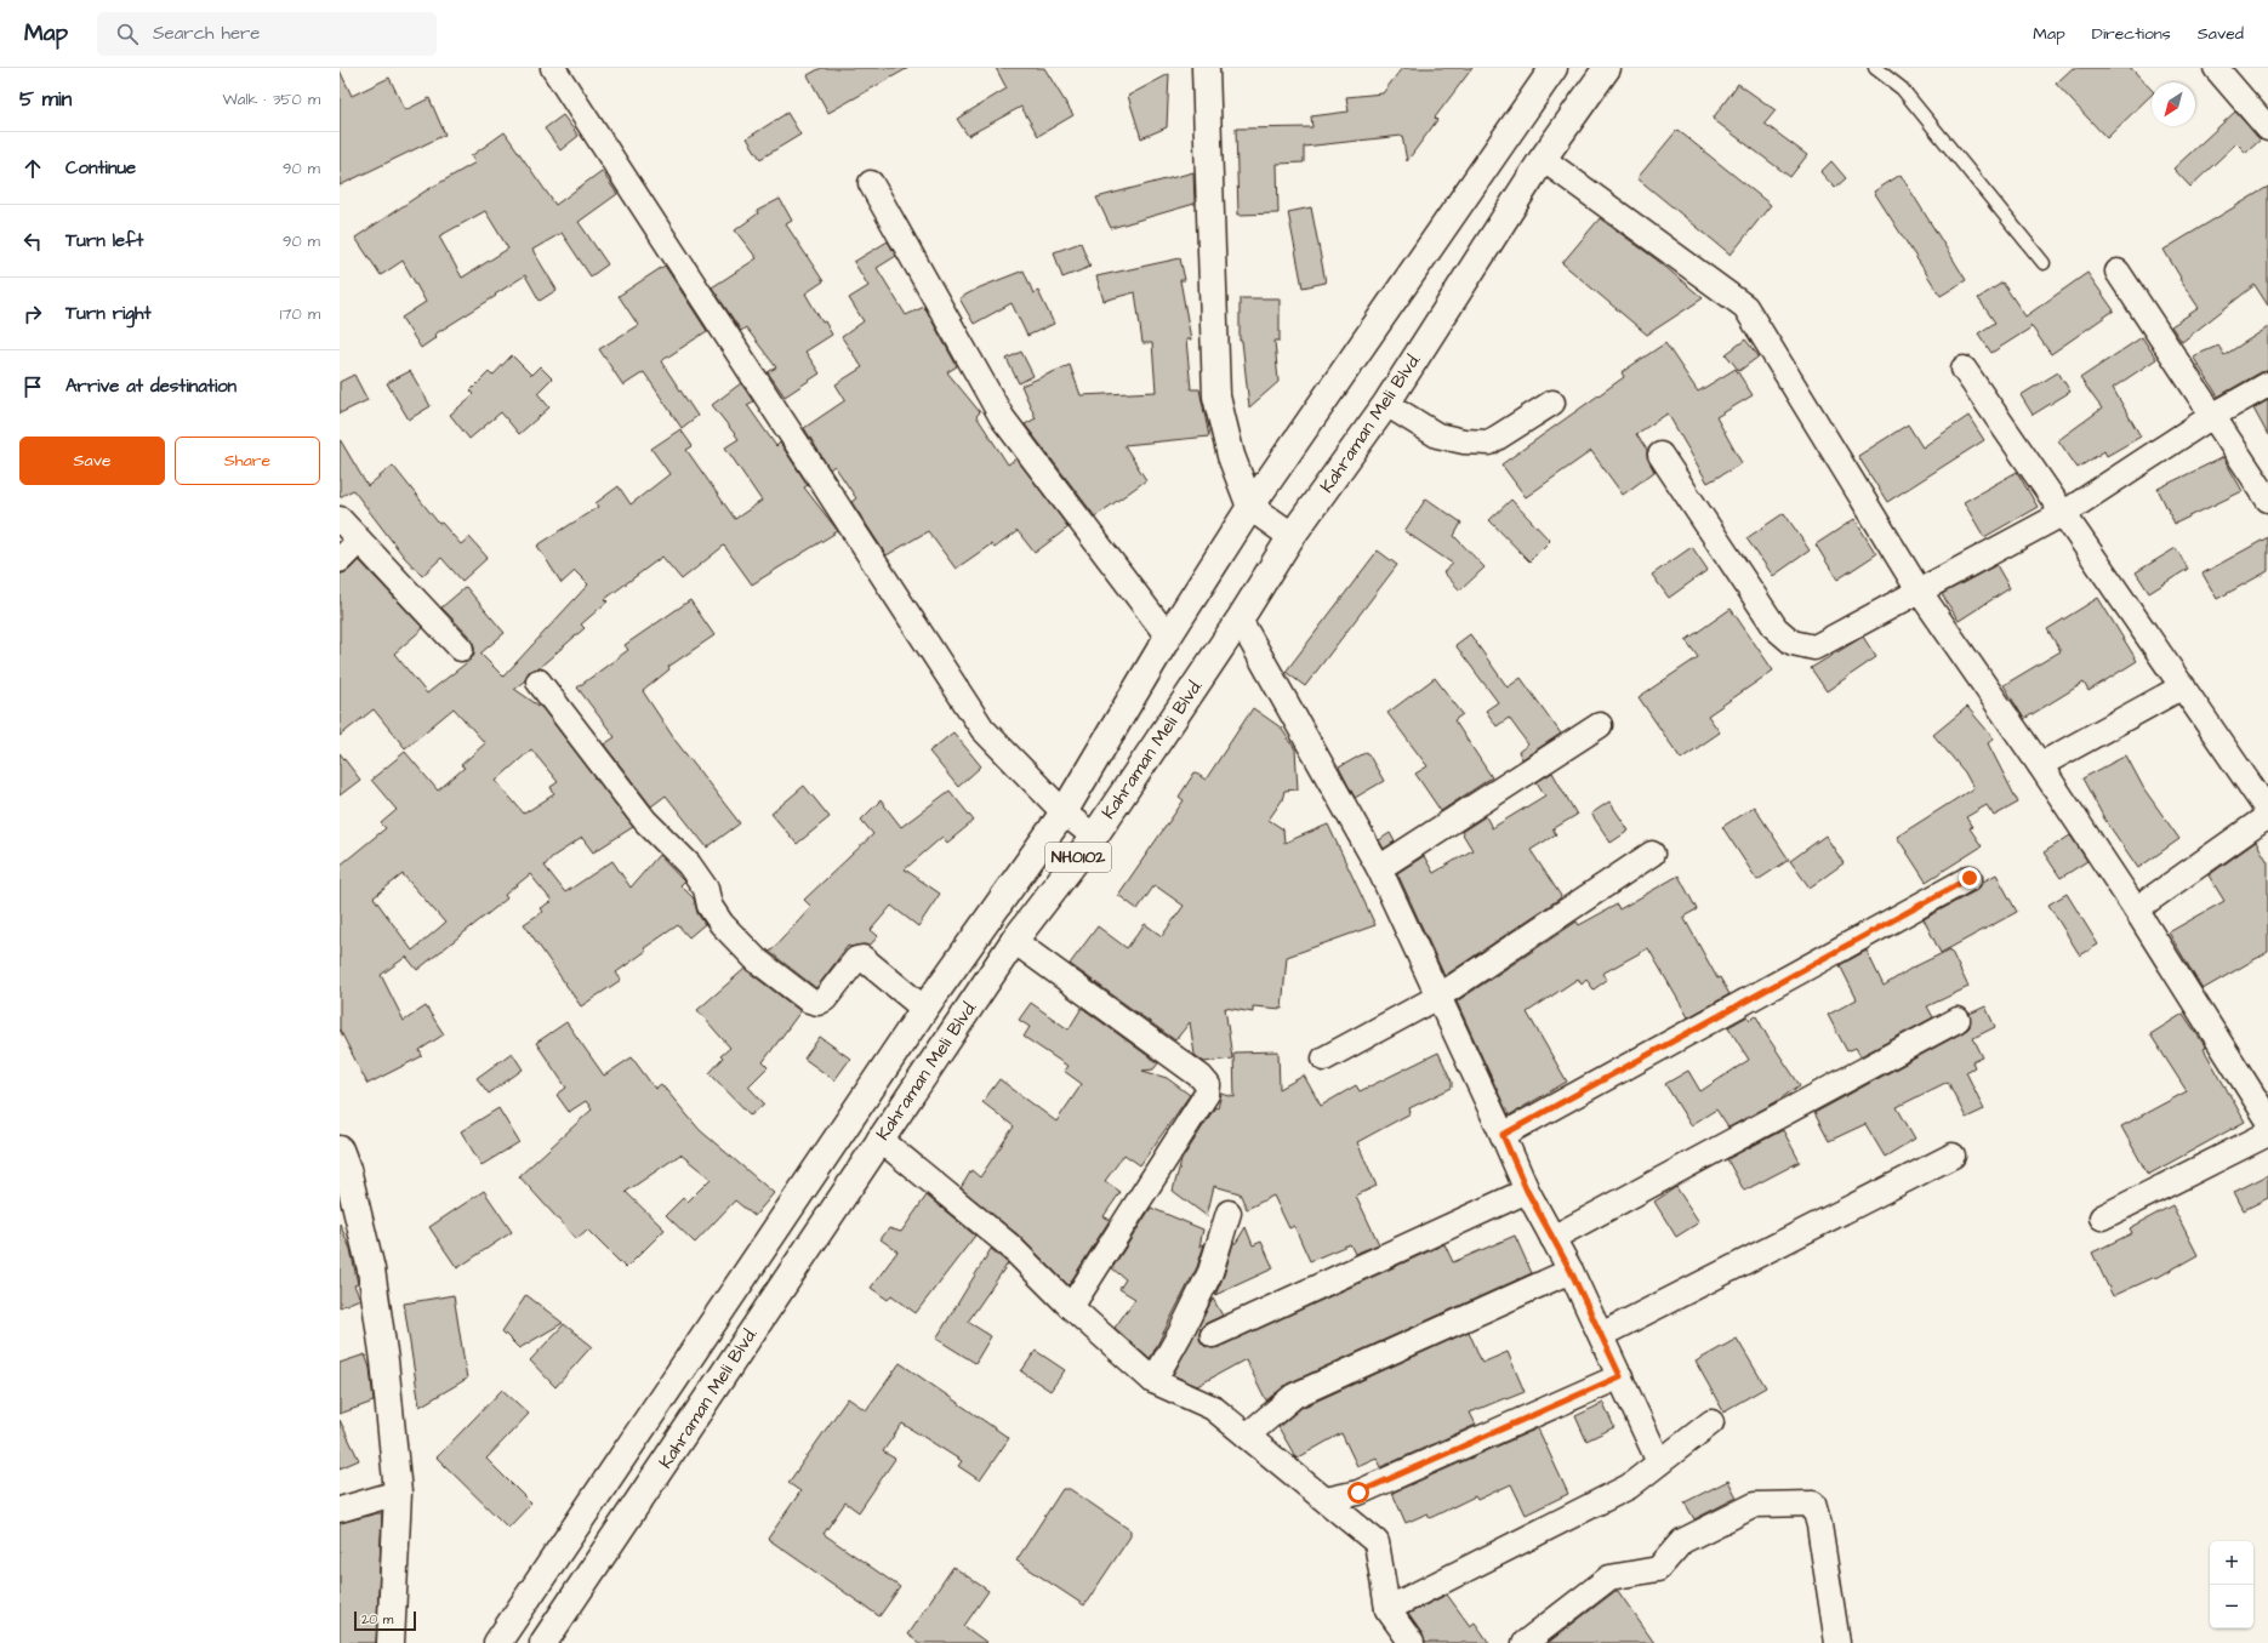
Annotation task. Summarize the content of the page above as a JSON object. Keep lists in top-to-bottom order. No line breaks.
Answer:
{"streets":{"main road":["Kahraman Meli Blvd.","NH0102"]},"scale_bar":"20 m","north":"bottom left","page":{"header":"Map","search":"Search here","nav":["Map","Directions","Saved"],"heading":["5 min","Walk · 350 m"],"list":[["Continue","90 m"],["Turn left","90 m"],["Turn right","170 m"],"Arrive at destination"],"buttons":["Save","Share"],"map_buttons":["+","−"],"scale":"20 m"}}
